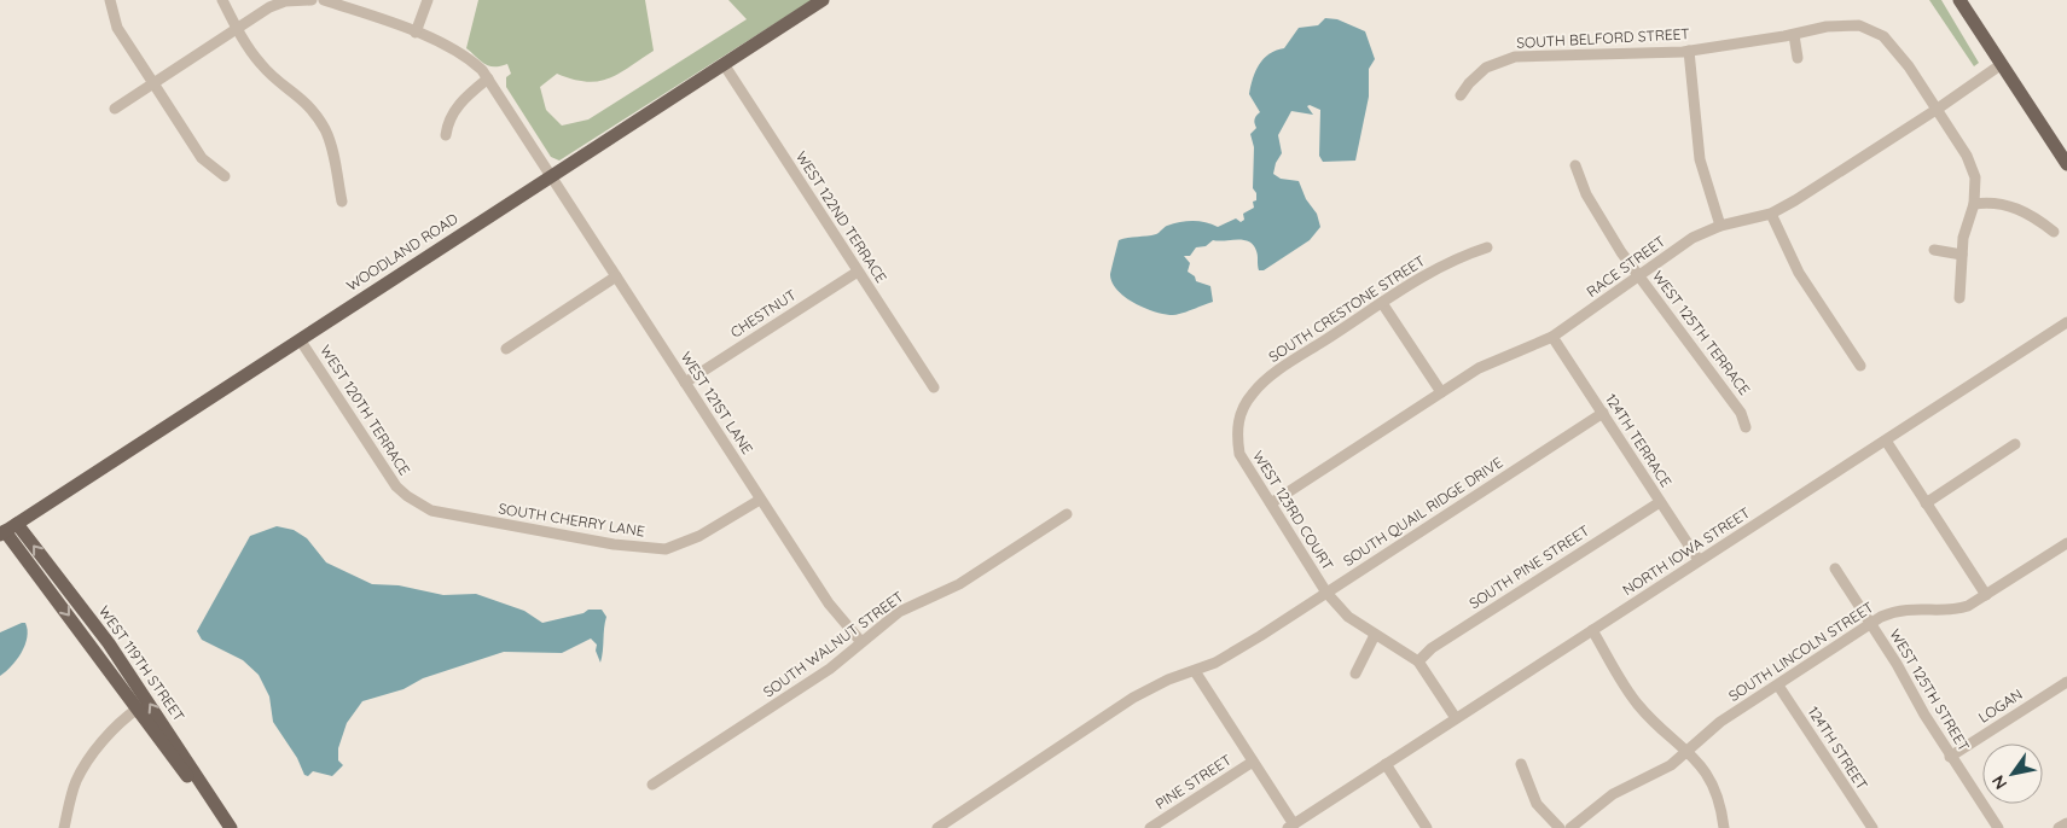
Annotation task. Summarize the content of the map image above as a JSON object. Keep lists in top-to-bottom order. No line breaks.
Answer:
{"streets":{"main road":["WOODLAND ROAD","WEST 119TH STREET"],"street":["SOUTH BELFORD STREET","WEST 122ND TERRACE","RACE STREET","SOUTH CRESTONE STREET","CHESTNUT","WEST 125TH TERRACE","WEST 121ST LANE","WEST 120TH TERRACE","124TH TERRACE","WEST 123RD COURT","SOUTH QUAIL RIDGE DRIVE","SOUTH CHERRY LANE","NORTH IOWA STREET","SOUTH PINE STREET","SOUTH WALNUT STREET","SOUTH LINCOLN STREET","WEST 125TH STREET","LOGAN","124TH STREET","PINE STREET"]},"crossings":[["SOUTH BELFORD STREET","RACE STREET"],["WEST 122ND TERRACE","WOODLAND ROAD"],["WEST 122ND TERRACE","CHESTNUT"],["WOODLAND ROAD","WEST 121ST LANE"],["WOODLAND ROAD","WEST 120TH TERRACE"],["WOODLAND ROAD","WEST 119TH STREET"],["RACE STREET","WEST 125TH TERRACE"],["RACE STREET","124TH TERRACE"],["RACE STREET","WEST 123RD COURT"],["SOUTH CRESTONE STREET","WEST 123RD COURT"],["CHESTNUT","WEST 121ST LANE"],["WEST 121ST LANE","SOUTH CHERRY LANE"],["WEST 121ST LANE","SOUTH WALNUT STREET"],["WEST 120TH TERRACE","SOUTH CHERRY LANE"],["124TH TERRACE","SOUTH QUAIL RIDGE DRIVE"],["124TH TERRACE","NORTH IOWA STREET"],["124TH TERRACE","SOUTH PINE STREET"],["WEST 123RD COURT","SOUTH QUAIL RIDGE DRIVE"],["WEST 123RD COURT","NORTH IOWA STREET"],["WEST 123RD COURT","SOUTH PINE STREET"],["SOUTH LINCOLN STREET","WEST 125TH STREET"],["SOUTH LINCOLN STREET","124TH STREET"],["WEST 125TH STREET","LOGAN"]],"north":"bottom left"}
